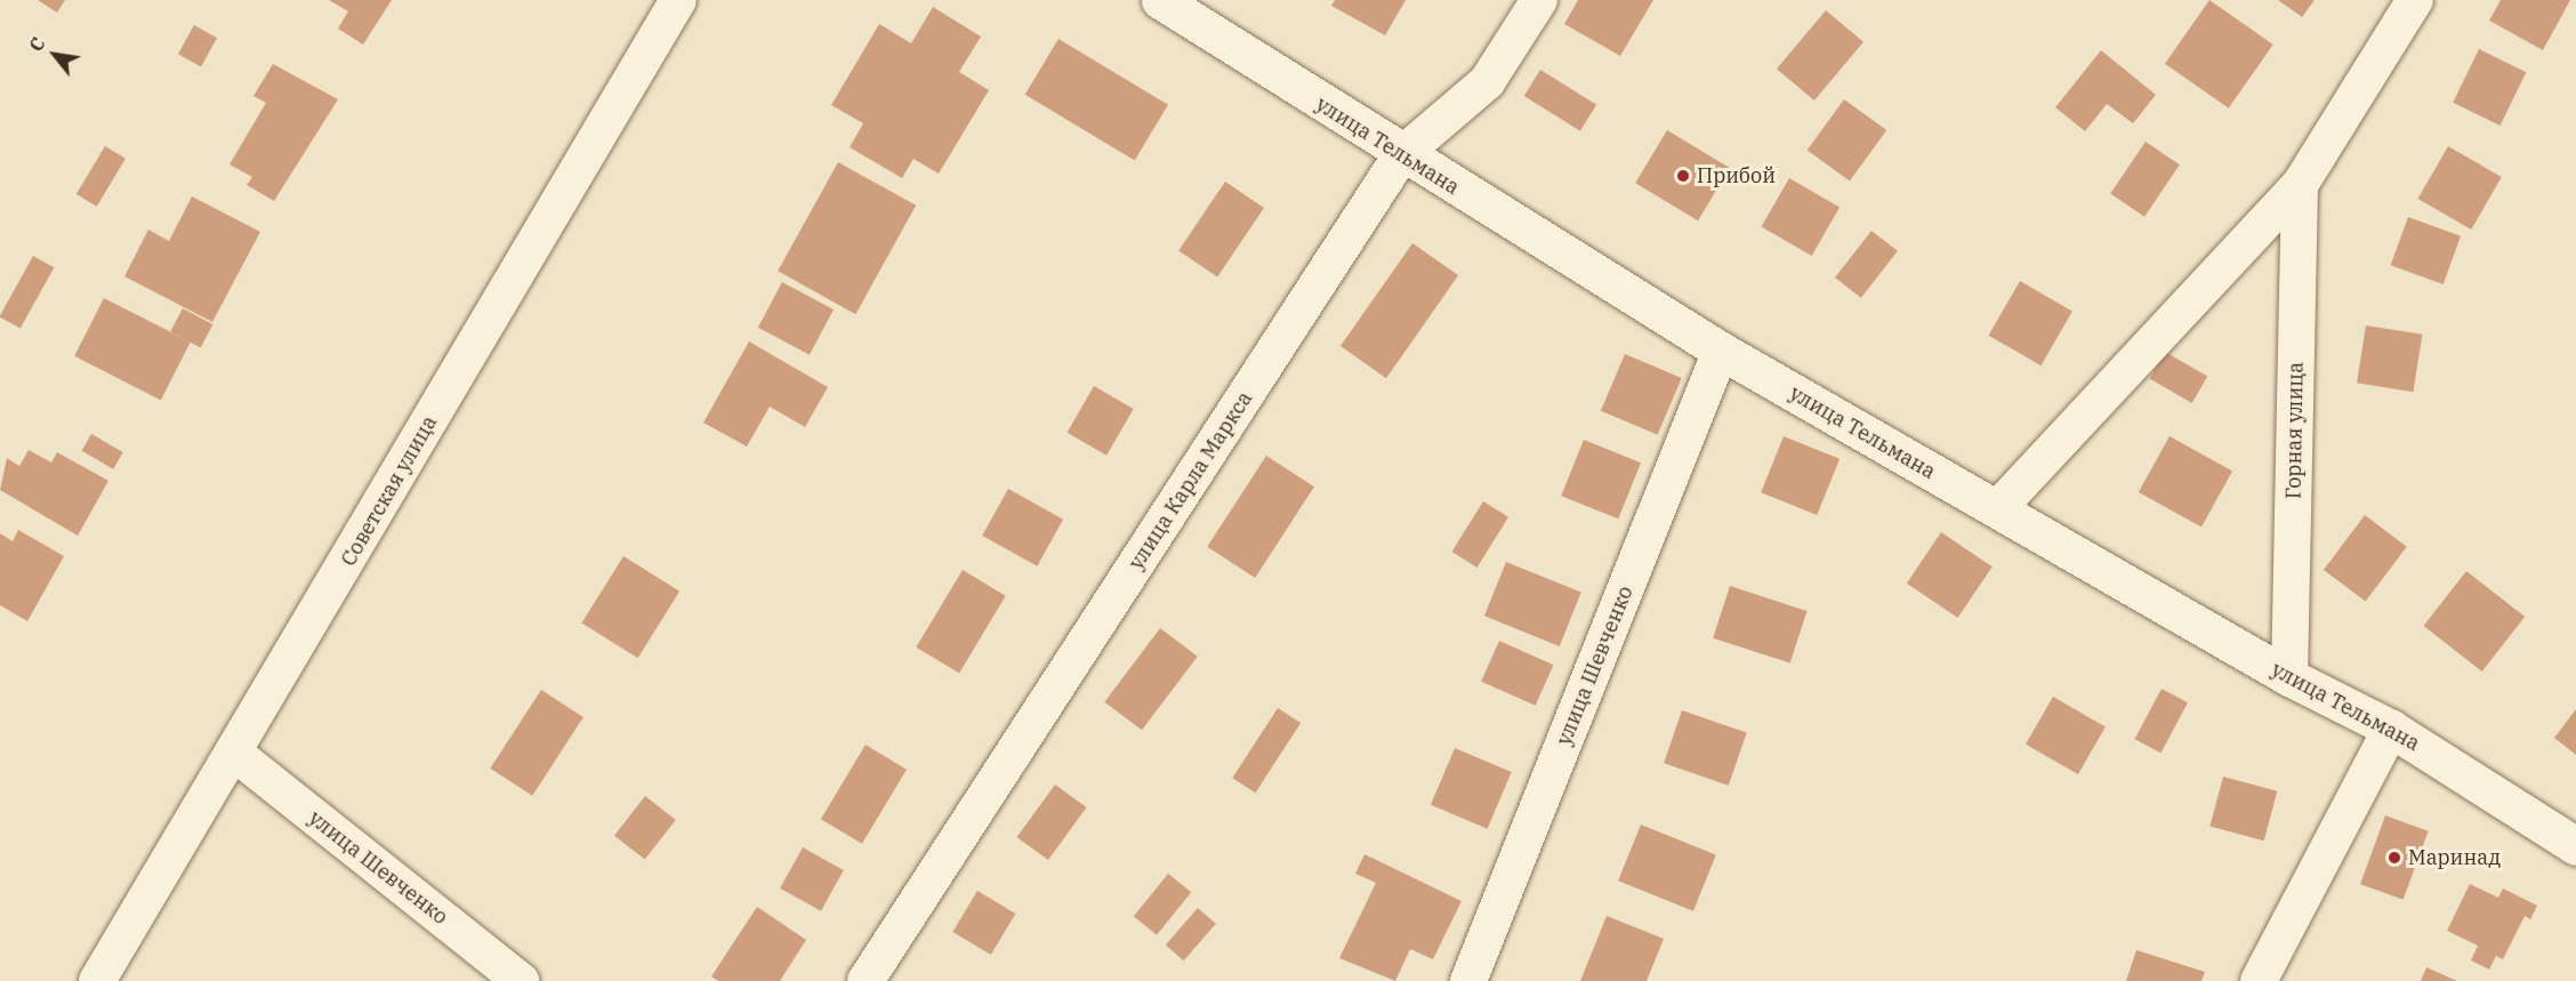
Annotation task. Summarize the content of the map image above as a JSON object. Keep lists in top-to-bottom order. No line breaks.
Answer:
{"streets":{"street":["улица Тельмана","Горная улица","улица Карла Маркса","Советская улица","улица Шевченко"]},"crossings":[["улица Тельмана","Горная улица"],["улица Тельмана","улица Карла Маркса"],["улица Тельмана","улица Шевченко"],["Советская улица","улица Шевченко"]],"places":["Прибой","Маринад"],"north":"top left"}
